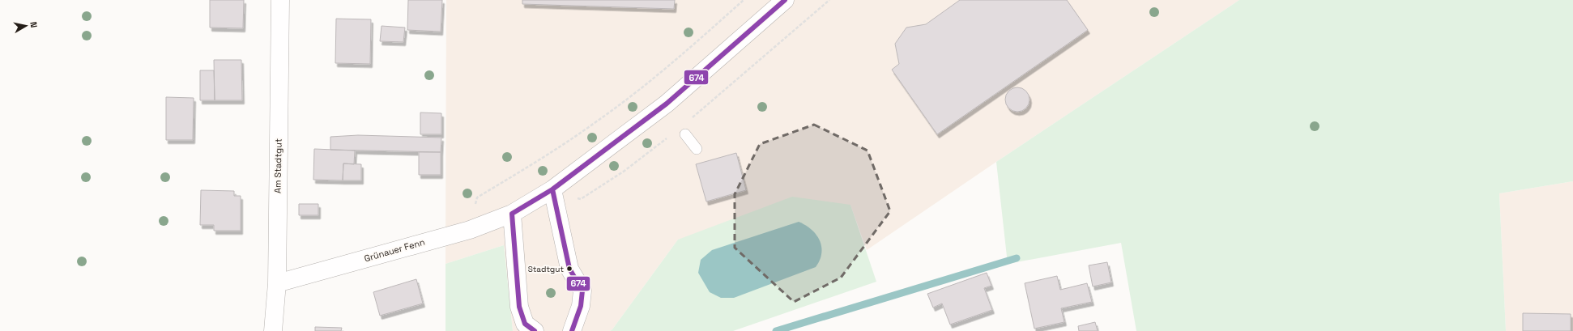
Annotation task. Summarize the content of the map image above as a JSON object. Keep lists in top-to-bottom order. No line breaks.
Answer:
{"streets":{"street":["Am Stadtgut","Grünauer Fenn"]},"crossings":[["Am Stadtgut","Grünauer Fenn"]],"places":["Stadtgut"],"lines":["transit line 674"],"north":"right"}
